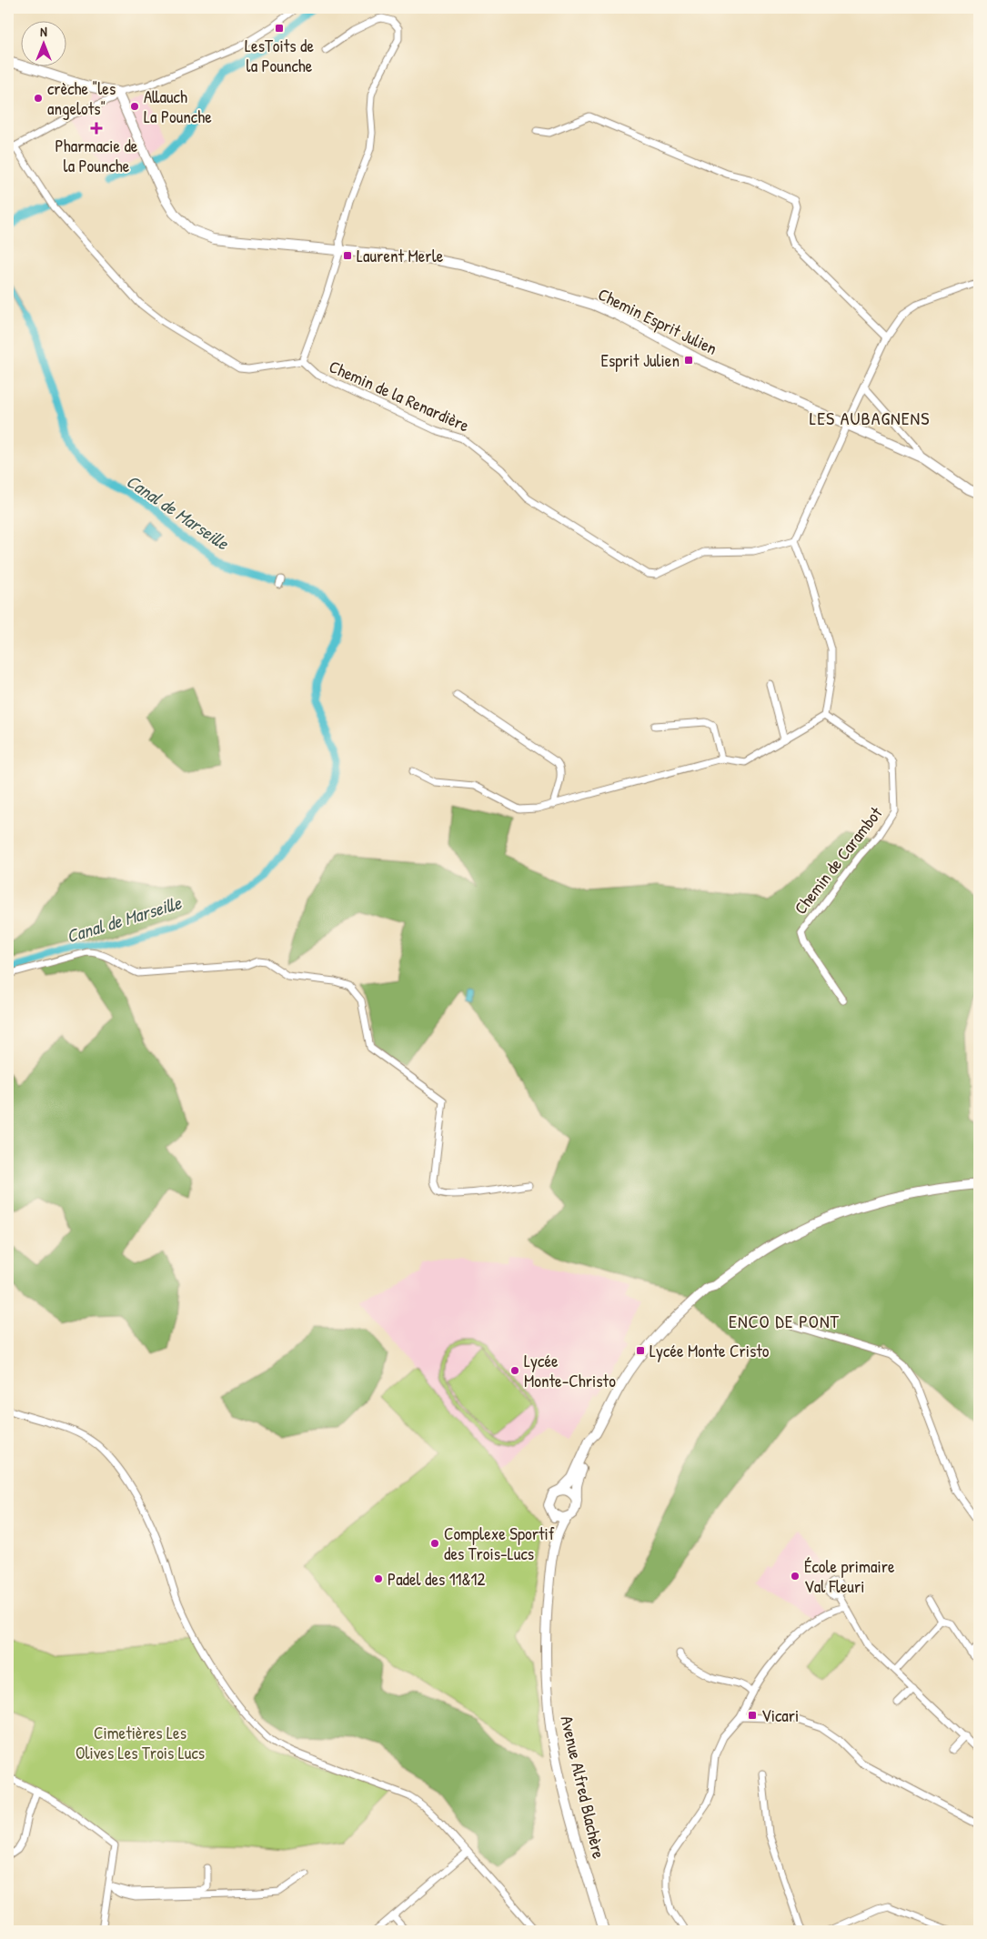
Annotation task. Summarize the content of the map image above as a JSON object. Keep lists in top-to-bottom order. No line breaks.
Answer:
{"streets":{"main road":["Chemin Esprit Julien","Avenue Alfred Blachère"],"street":["Chemin de la Renardière","Chemin de Carambot"]},"districts":["LES AUBAGNENS","ENCO DE PONT"],"water":["Canal de Marseille"],"parks":["Cimetières Les Olives Les Trois Lucs"],"places":{"transit":["LesToits de la Pounche","Laurent Merle","Esprit Julien","Lycée Monte Cristo","Vicari"],"other":["crèche \"les angelots\"","Allauch La Pounche","Lycée Monte-Christo","Complexe Sportif des Trois-Lucs","École primaire Val Fleuri","Padel des 11&12"],"health":["Pharmacie de la Pounche"]},"north":"top"}
